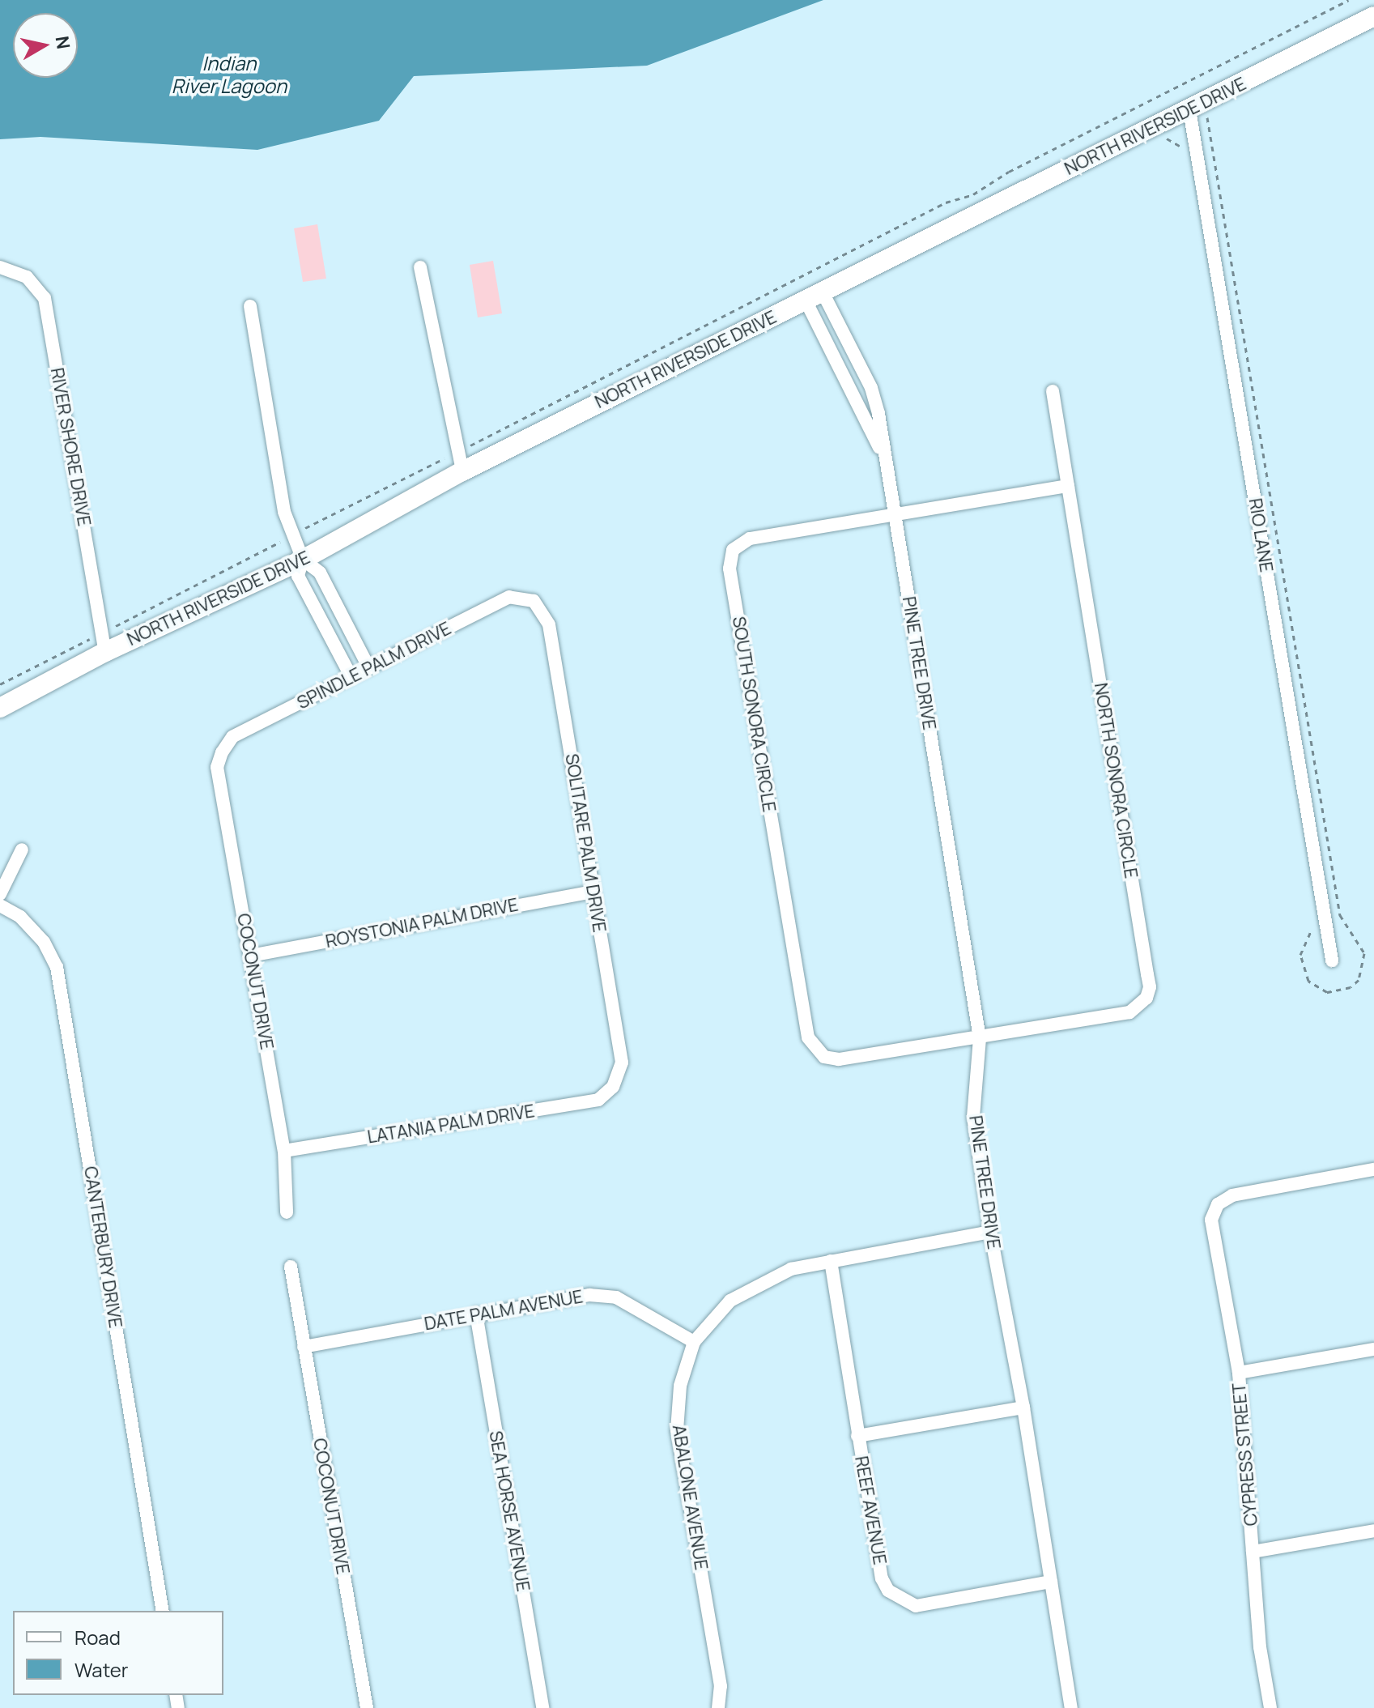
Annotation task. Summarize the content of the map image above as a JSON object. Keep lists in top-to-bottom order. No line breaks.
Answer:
{"streets":{"street":["NORTH RIVERSIDE DRIVE","RIVER SHORE DRIVE","RIO LANE","PINE TREE DRIVE","SPINDLE PALM DRIVE","SOUTH SONORA CIRCLE","NORTH SONORA CIRCLE","SOLITARE PALM DRIVE","ROYSTONIA PALM DRIVE","COCONUT DRIVE","LATANIA PALM DRIVE","CANTERBURY DRIVE","DATE PALM AVENUE","CYPRESS STREET","ABALONE AVENUE","REEF AVENUE","SEA HORSE AVENUE"]},"crossings":[["NORTH RIVERSIDE DRIVE","RIVER SHORE DRIVE"],["NORTH RIVERSIDE DRIVE","RIO LANE"],["NORTH RIVERSIDE DRIVE","PINE TREE DRIVE"],["PINE TREE DRIVE","SOUTH SONORA CIRCLE"],["PINE TREE DRIVE","NORTH SONORA CIRCLE"],["PINE TREE DRIVE","ABALONE AVENUE"],["PINE TREE DRIVE","REEF AVENUE"],["SPINDLE PALM DRIVE","SOLITARE PALM DRIVE"],["SPINDLE PALM DRIVE","COCONUT DRIVE"],["SOUTH SONORA CIRCLE","NORTH SONORA CIRCLE"],["SOLITARE PALM DRIVE","ROYSTONIA PALM DRIVE"],["SOLITARE PALM DRIVE","LATANIA PALM DRIVE"],["ROYSTONIA PALM DRIVE","COCONUT DRIVE"],["COCONUT DRIVE","LATANIA PALM DRIVE"],["COCONUT DRIVE","DATE PALM AVENUE"],["DATE PALM AVENUE","ABALONE AVENUE"],["DATE PALM AVENUE","SEA HORSE AVENUE"],["ABALONE AVENUE","REEF AVENUE"]],"water":["Indian River Lagoon"],"legend":["Road","Water"],"north":"right"}
